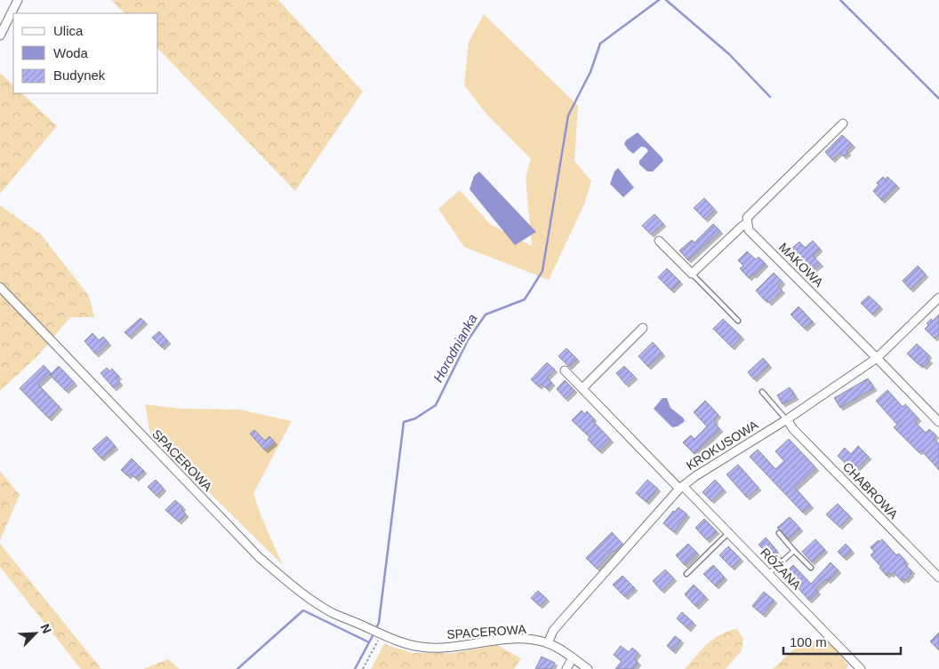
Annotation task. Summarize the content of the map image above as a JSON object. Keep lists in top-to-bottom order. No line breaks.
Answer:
{"streets":{"street":["MAKOWA","KROKUSOWA","SPACEROWA","CHABROWA","RÓŻANA"]},"crossings":[["MAKOWA","KROKUSOWA"],["KROKUSOWA","SPACEROWA"],["KROKUSOWA","CHABROWA"],["KROKUSOWA","RÓŻANA"]],"water":["Horodnianka"],"legend":["Ulica","Woda","Budynek"],"scale_bar":"100 m","north":"top right"}
